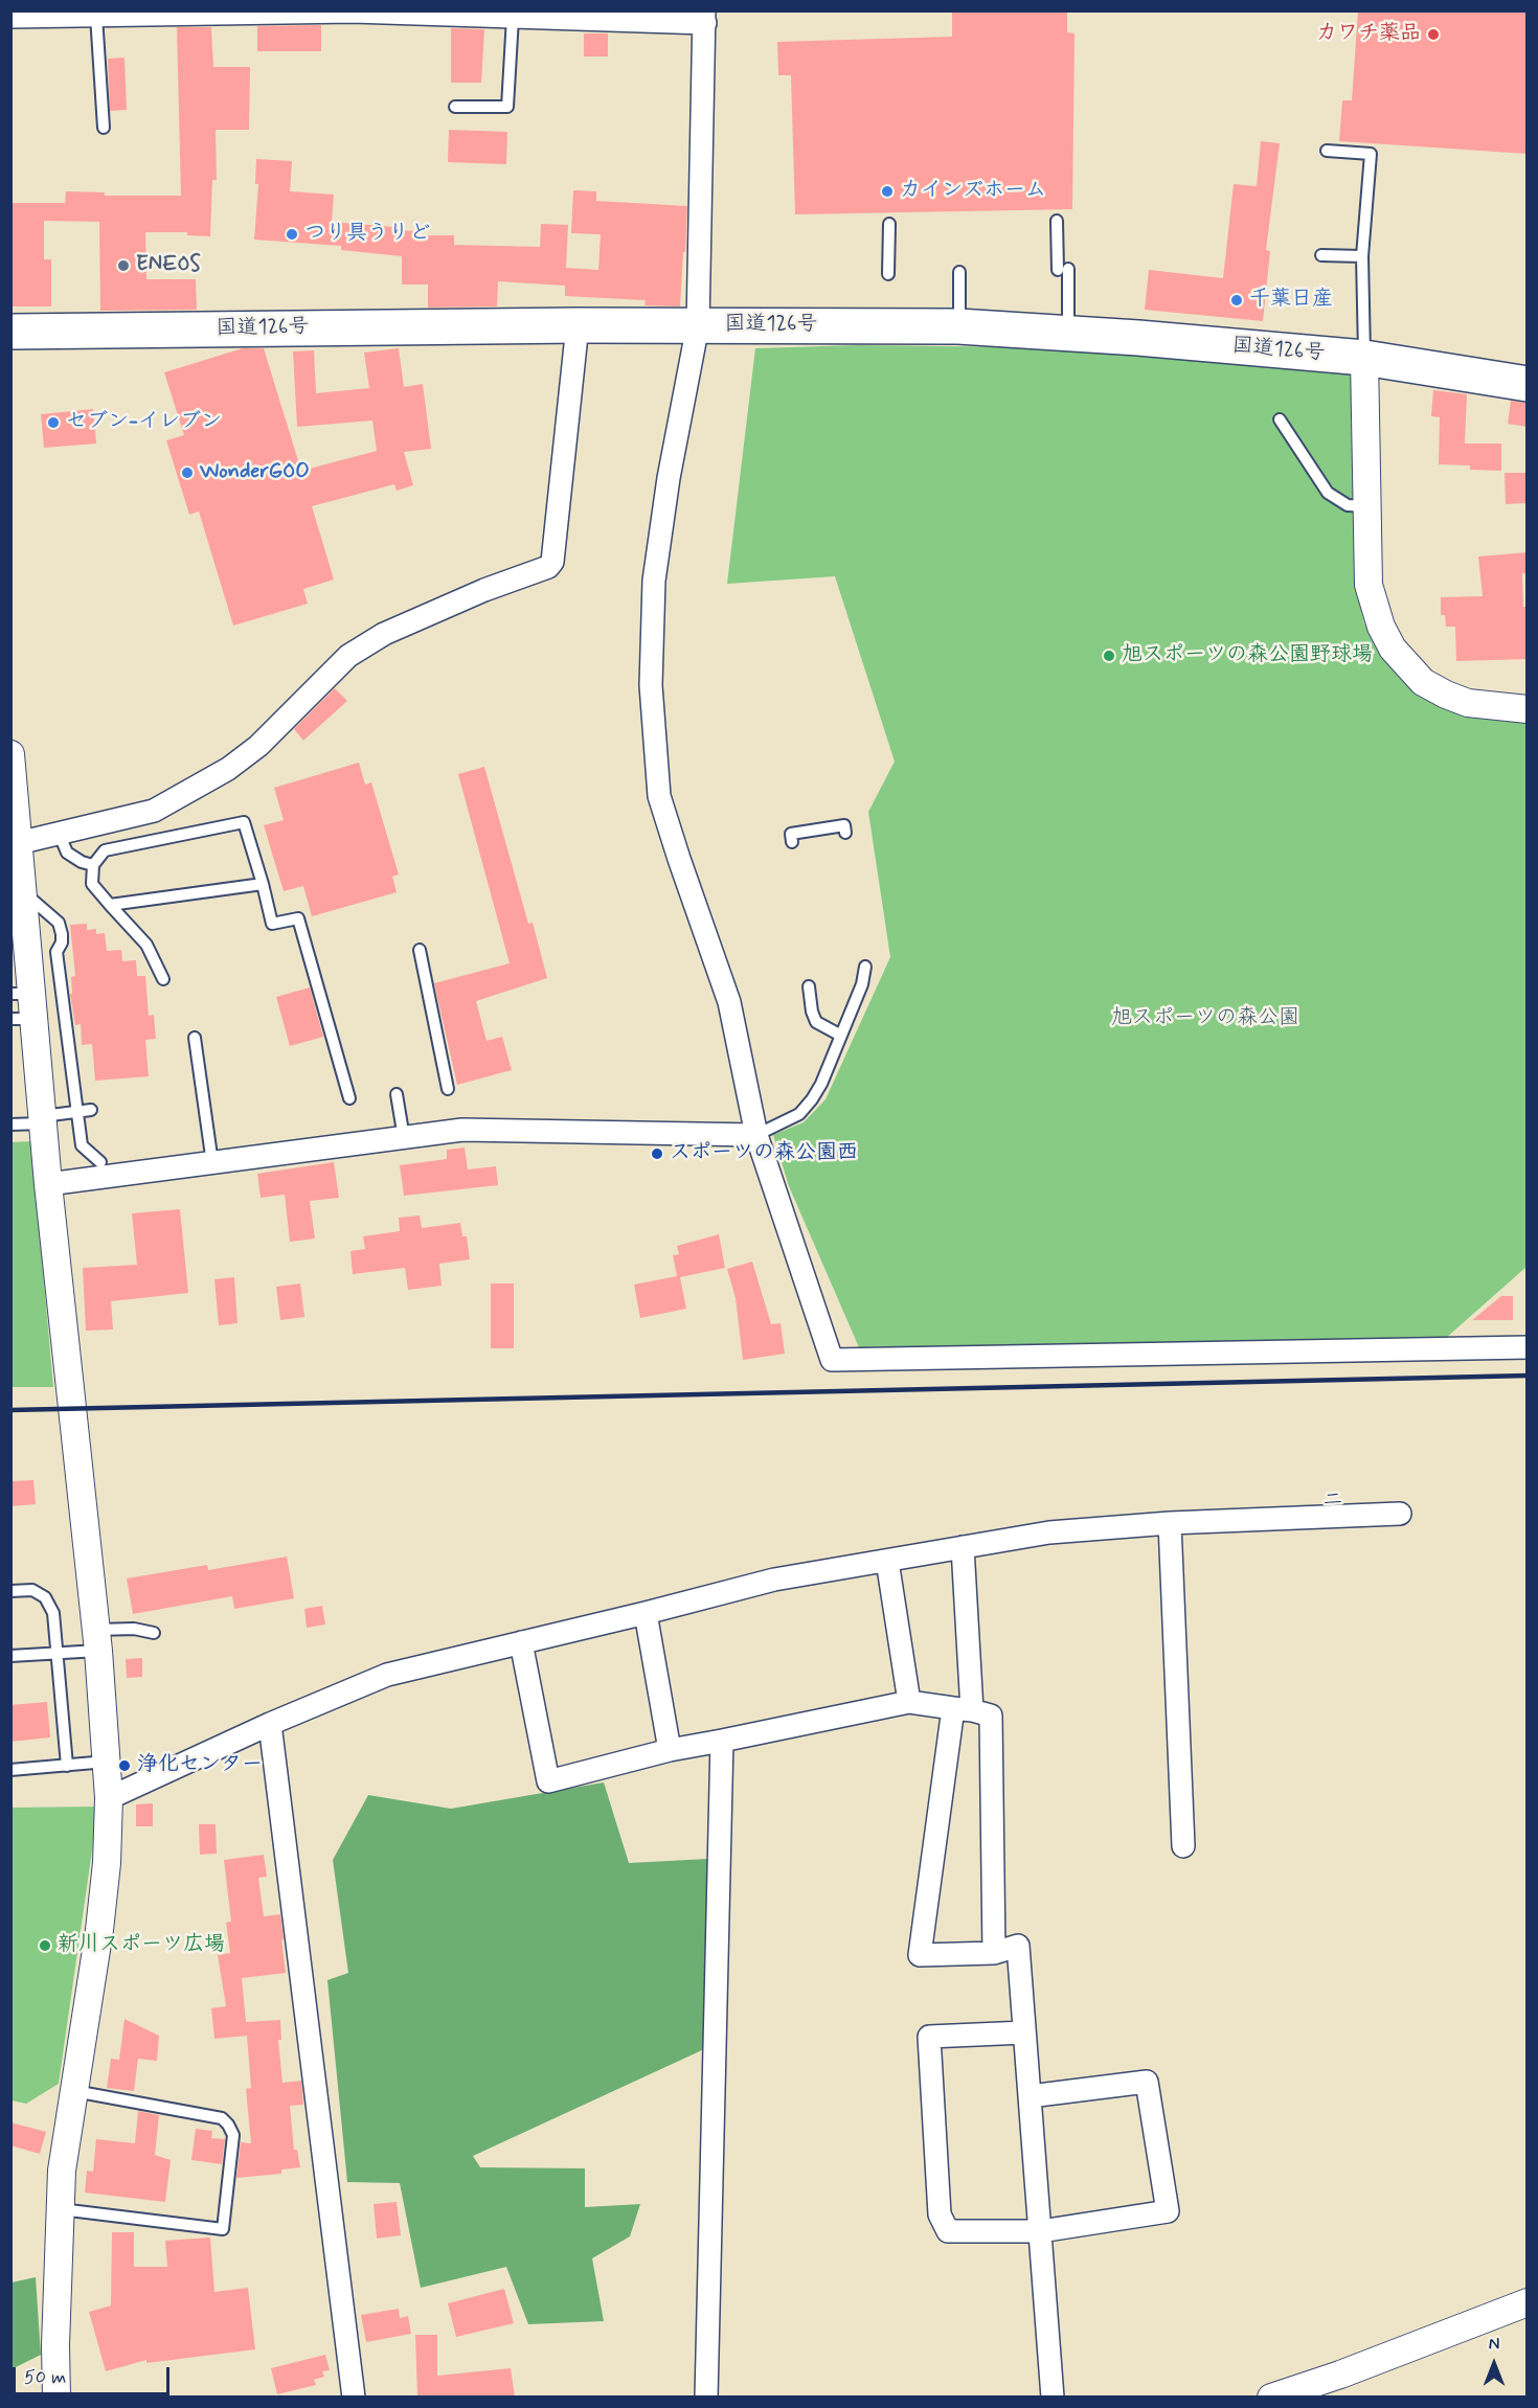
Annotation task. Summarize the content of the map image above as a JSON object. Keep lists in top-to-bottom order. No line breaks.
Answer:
{"streets":{"highway":["国道126号"]},"districts":["ニ"],"parks":["旭スポーツの森公園"],"places":["カワチ薬品","カインズホーム","つり具うりど","ENEOS","千葉日産","セブン-イレブン","WonderGOO","旭スポーツの森公園野球場","スポーツの森公園西","浄化センター","新川スポーツ広場"],"scale_bar":"50 m","north":"top"}
